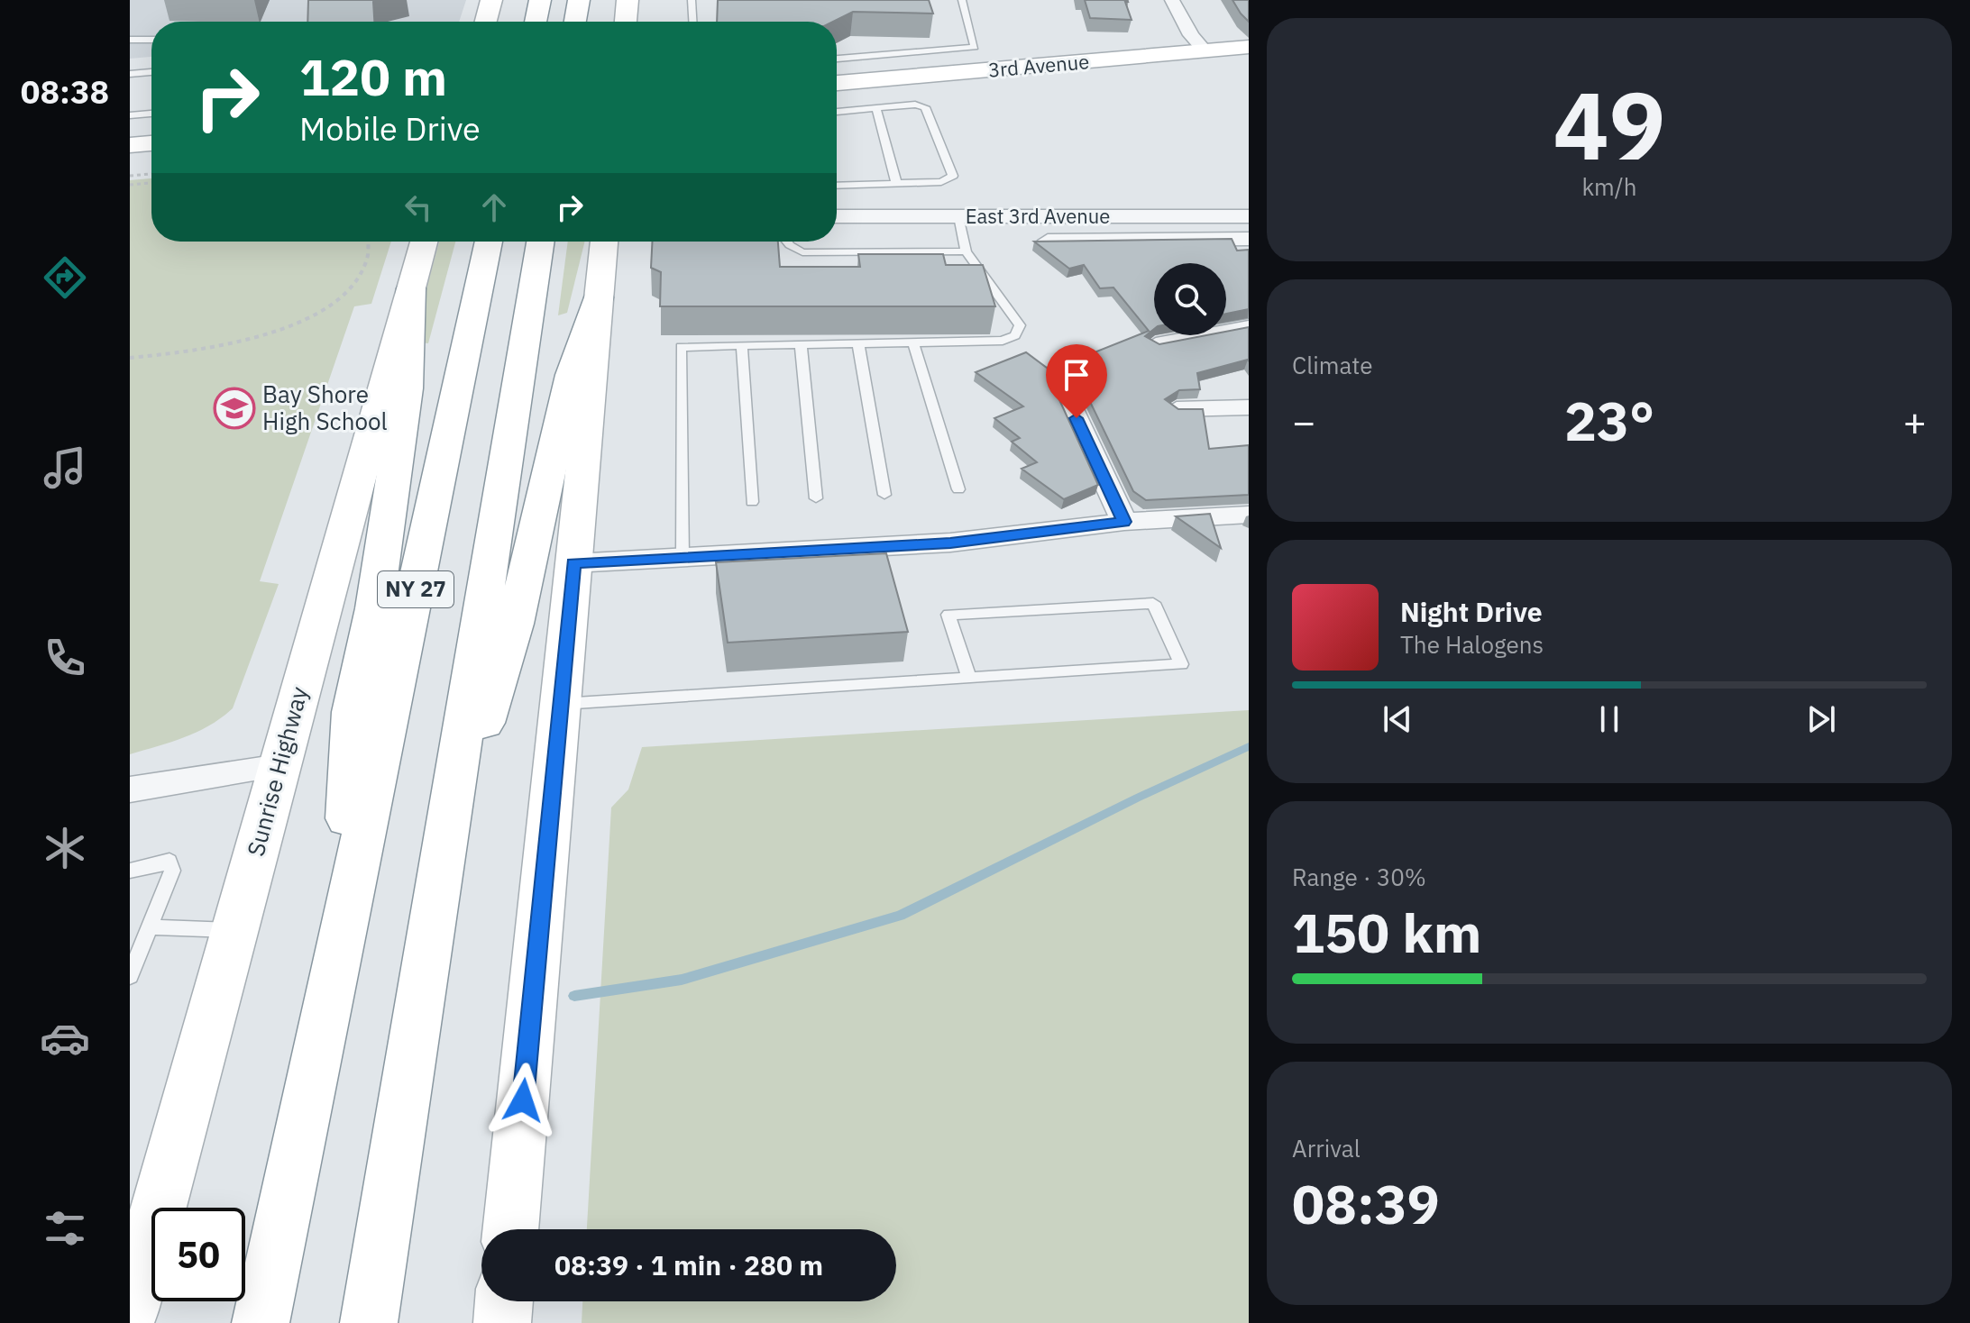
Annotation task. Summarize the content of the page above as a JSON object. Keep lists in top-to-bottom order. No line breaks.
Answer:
{"streets":{"main road":["3rd Avenue","NY 27","Sunrise Highway"],"street":["East 3rd Avenue"]},"places":{"school or university":["Bay Shore High School"]},"page":{"tabs":"08:38","tile":[["49","km/h"],"Climate",["Range · 30%","150 km"],["Arrival","08:39"]],"turn":["120 m","Mobile Drive"],"heat":["−","23°","+"],"song":["Night Drive","The Halogens"],"limit":"50","trip":"08:39 · 1 min · 280 m"}}
